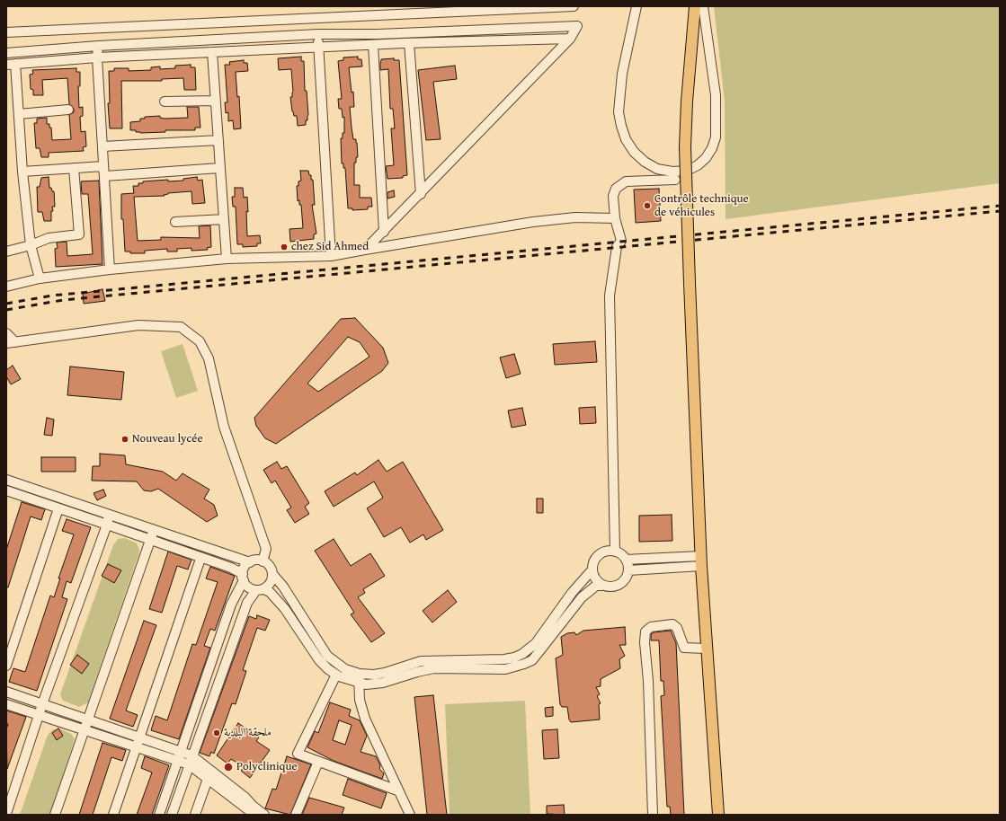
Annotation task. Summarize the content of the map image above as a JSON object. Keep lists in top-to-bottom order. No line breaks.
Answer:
{"places":["Contrôle technique de véhicules","chez Sid Ahmed","Nouveau lycée","ملحقة البلدية","Polyclinique"]}
